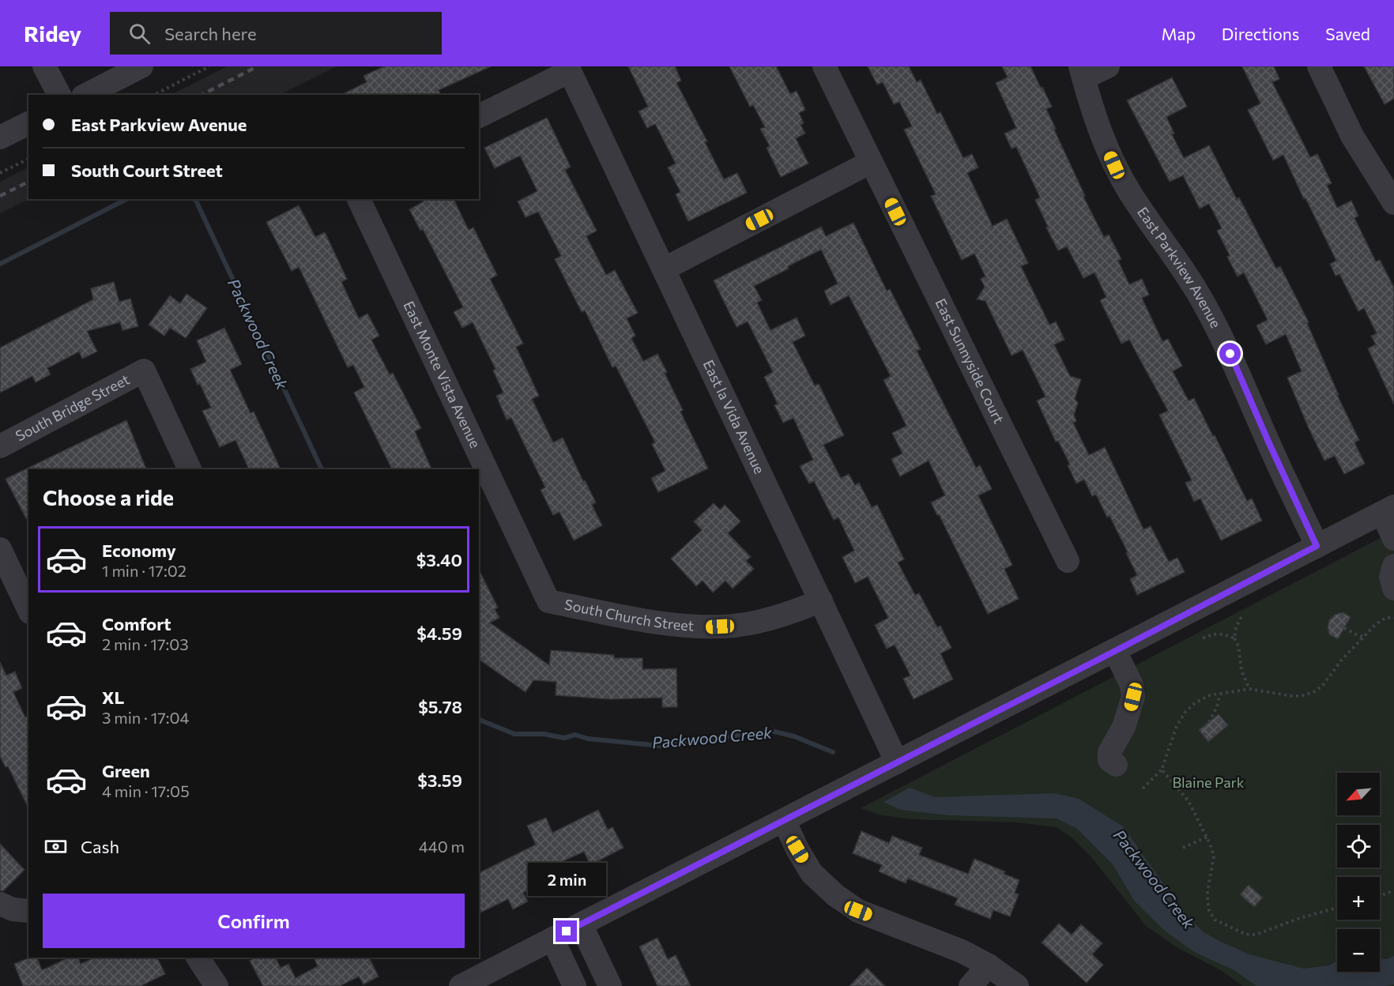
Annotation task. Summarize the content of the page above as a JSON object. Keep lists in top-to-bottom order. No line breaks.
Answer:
{"streets":{"street":["East Parkview Avenue","East Sunnyside Court","East Monte Vista Avenue","South Bridge Street","East la Vida Avenue","South Church Street"]},"crossings":[["East Monte Vista Avenue","South Church Street"],["East la Vida Avenue","South Church Street"]],"water":["Packwood Creek"],"parks":["Blaine Park"],"north":"bottom left","page":{"header":"Ridey","search":"Search here","nav":["Map","Directions","Saved"],"banner":["East Parkview Avenue","South Court Street"],"heading":"Choose a ride","list":[{"name":"Economy","note":"1 min · 17:02","value":"$3.40"},{"name":"Comfort","note":"2 min · 17:03","value":"$4.59"},{"name":"XL","note":"3 min · 17:04","value":"$5.78"},{"name":"Green","note":"4 min · 17:05","value":"$3.59"}],"map_buttons":["+","−"],"pay":["Cash","440 m"],"bubble":"2 min","buttons":"Confirm"}}
